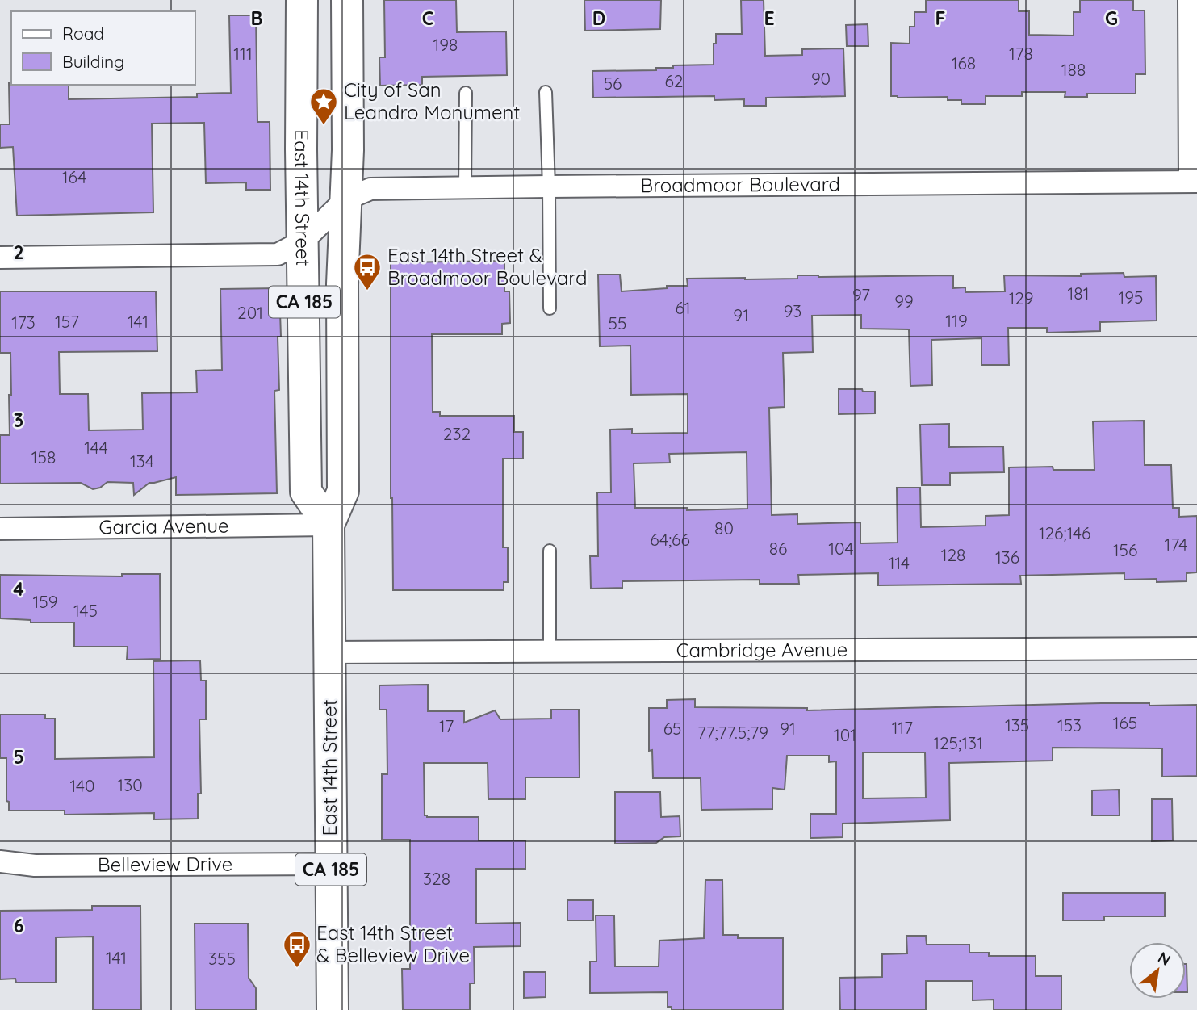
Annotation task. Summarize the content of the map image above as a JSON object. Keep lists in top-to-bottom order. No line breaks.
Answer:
{"streets":{"main road":["East 14th Street","CA 185"],"street":["Broadmoor Boulevard","Garcia Avenue","Cambridge Avenue","Belleview Drive"]},"crossings":[["Broadmoor Boulevard","East 14th Street"],["East 14th Street","Garcia Avenue"],["East 14th Street","Cambridge Avenue"],["East 14th Street","Belleview Drive"]],"places":{"place":["City of San Leandro Monument"],"bus stop":["East 14th Street & Broadmoor Boulevard","East 14th Street & Belleview Drive"]},"house_numbers":["198","111","178","168","188","90","62","56","164","181","97","195","129","99","61","93","201","91","119","157","141","173","55","232","144","158","134","80","126;146","64;66","174","86","104","156","128","136","114","159","145","165","135","153","17","117","65","91","77;77.5;79","101","125;131","130","140","328","141","355"],"legend":["Road","Building"],"north":"top right","grid":{"columns":["B","C","D","E","F","G"],"rows":["2","3","4","5","6"]}}
